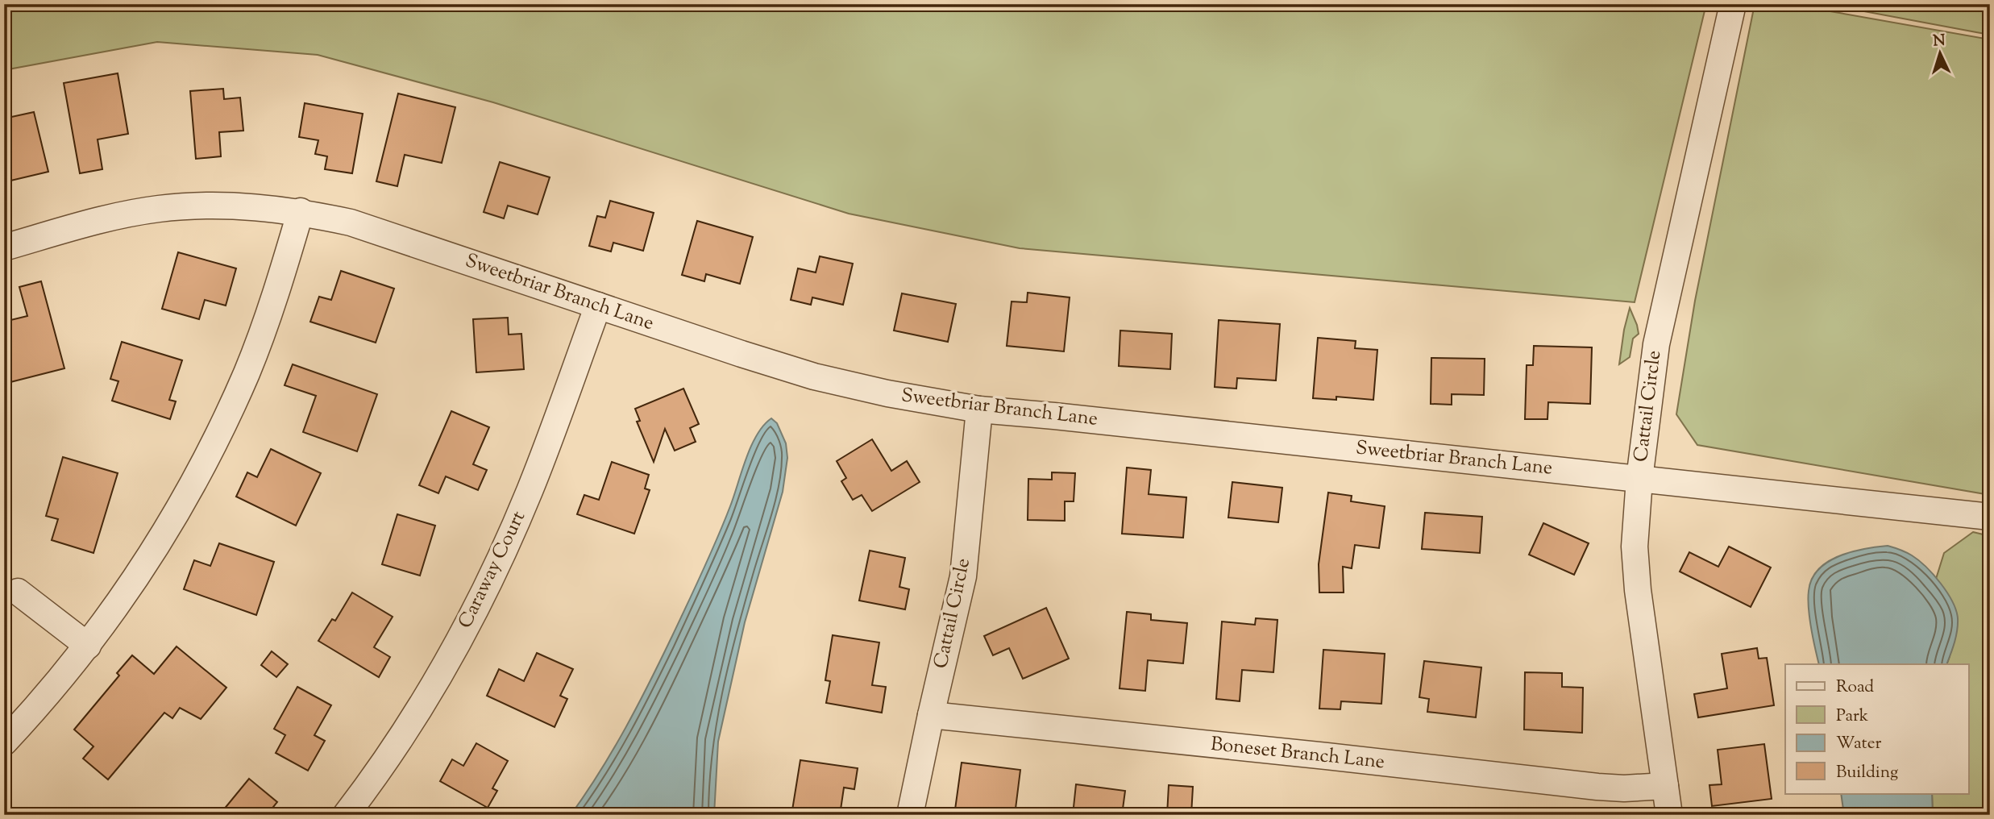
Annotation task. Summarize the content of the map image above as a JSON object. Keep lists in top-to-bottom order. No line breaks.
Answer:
{"streets":{"street":["Sweetbriar Branch Lane","Cattail Circle","Caraway Court","Boneset Branch Lane"]},"crossings":[["Sweetbriar Branch Lane","Cattail Circle"],["Sweetbriar Branch Lane","Caraway Court"],["Cattail Circle","Boneset Branch Lane"]],"legend":["Road","Park","Water","Building"],"north":"top"}
